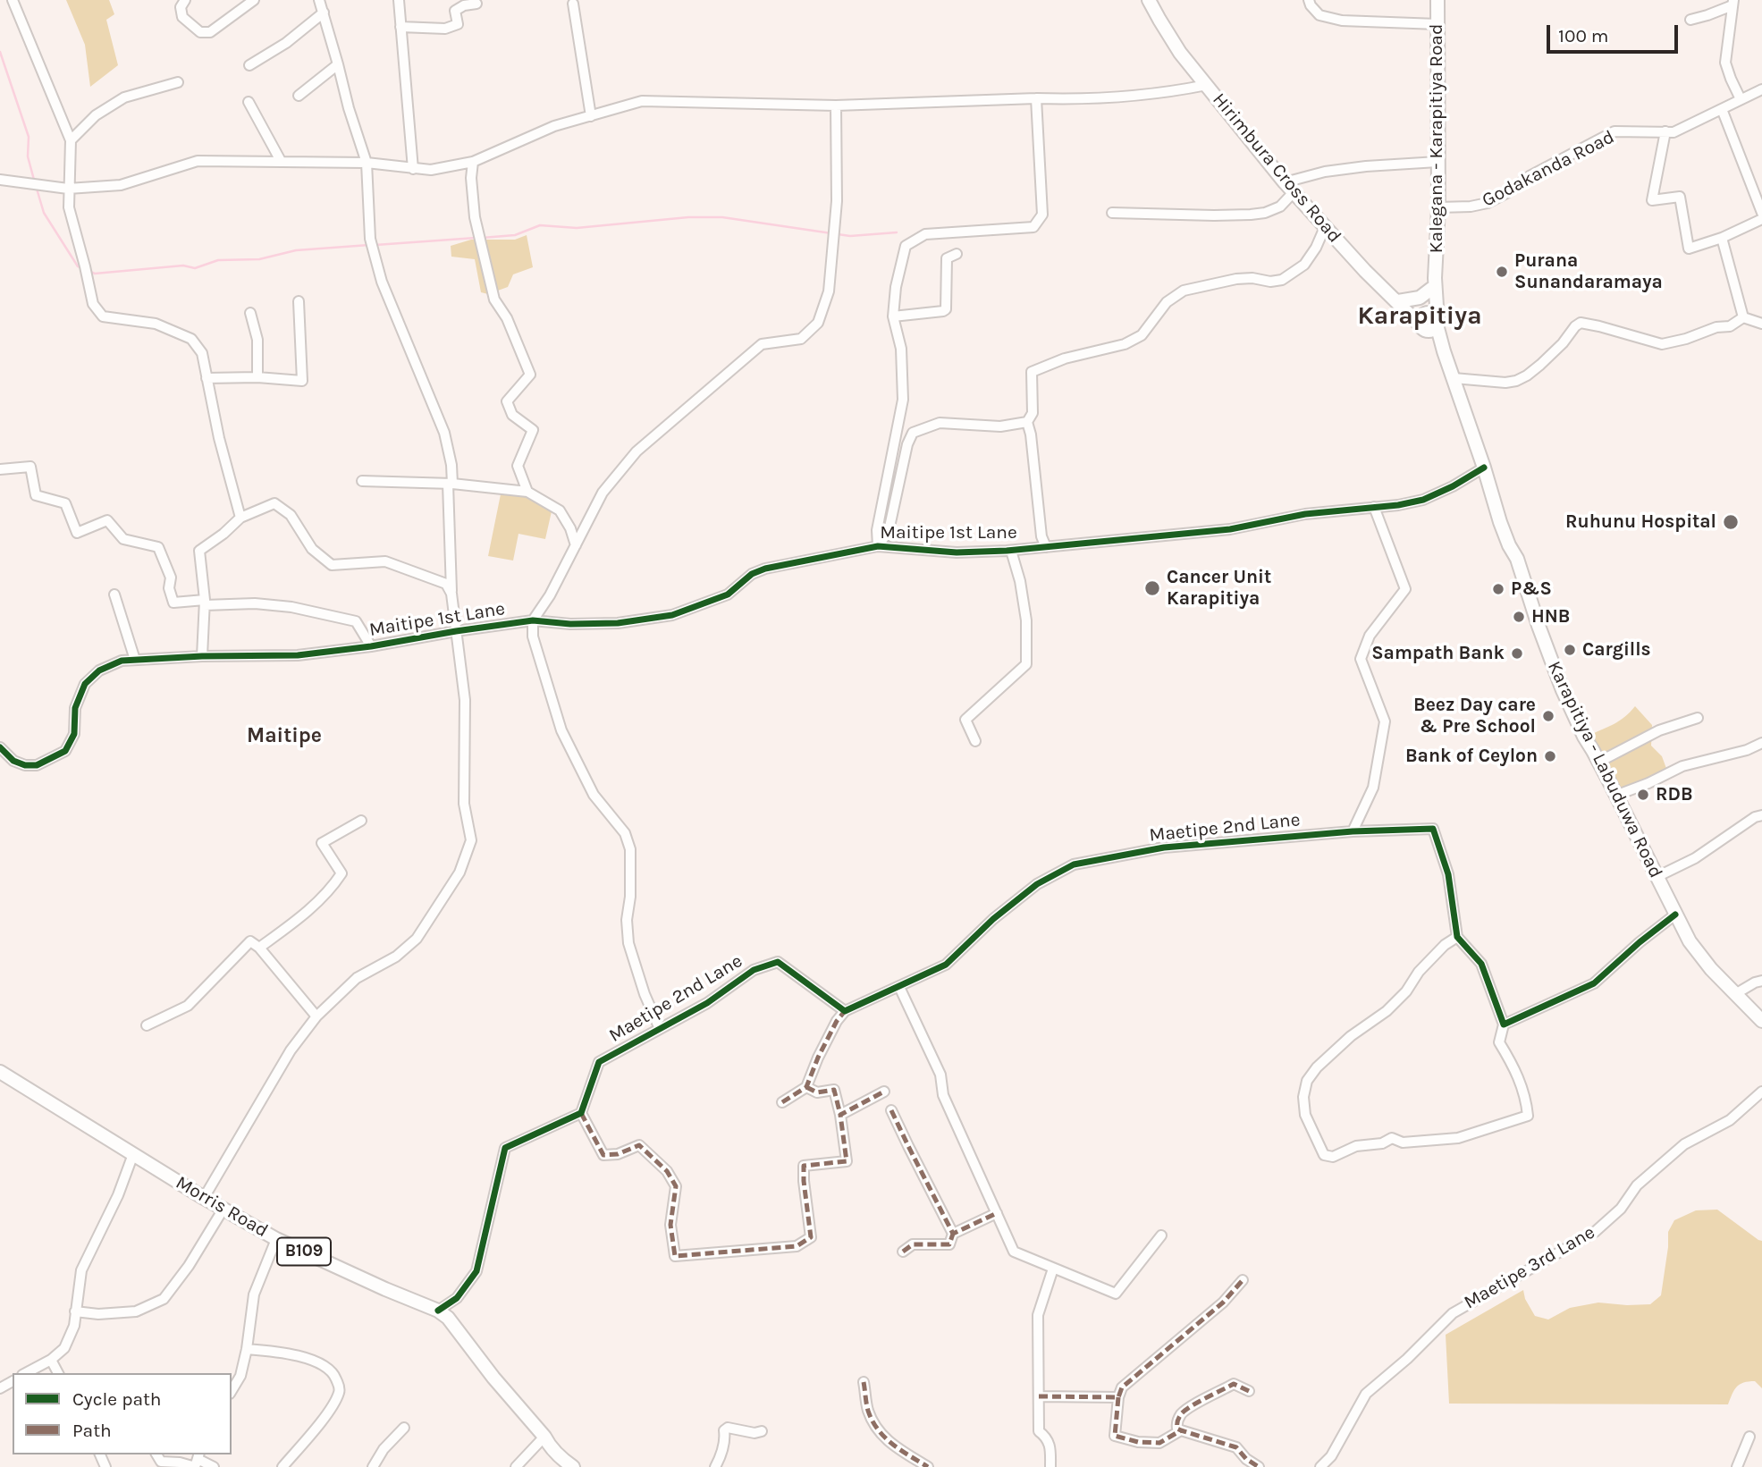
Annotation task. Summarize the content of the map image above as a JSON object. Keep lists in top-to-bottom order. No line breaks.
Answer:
{"streets":{"main road":["Kalegana - Karapitiya Road","Hirimbura Cross Road","Karapitiya - Labuduwa Road","Morris Road","B109"],"street":["Godakanda Road","Maitipe 1st Lane","Maetipe 2nd Lane","Maetipe 3rd Lane"]},"crossings":[["Kalegana - Karapitiya Road","Godakanda Road"],["Kalegana - Karapitiya Road","Karapitiya - Labuduwa Road"],["Maitipe 1st Lane","Karapitiya - Labuduwa Road"]],"districts":["Karapitiya","Maitipe"],"places":["Purana Sunandaramaya","Ruhunu Hospital","Cancer Unit Karapitiya","P&S","HNB","Cargills","Sampath Bank","Beez Day care & Pre School","Bank of Ceylon","RDB"],"legend":["Cycle path","Path"],"scale_bar":"100 m"}
